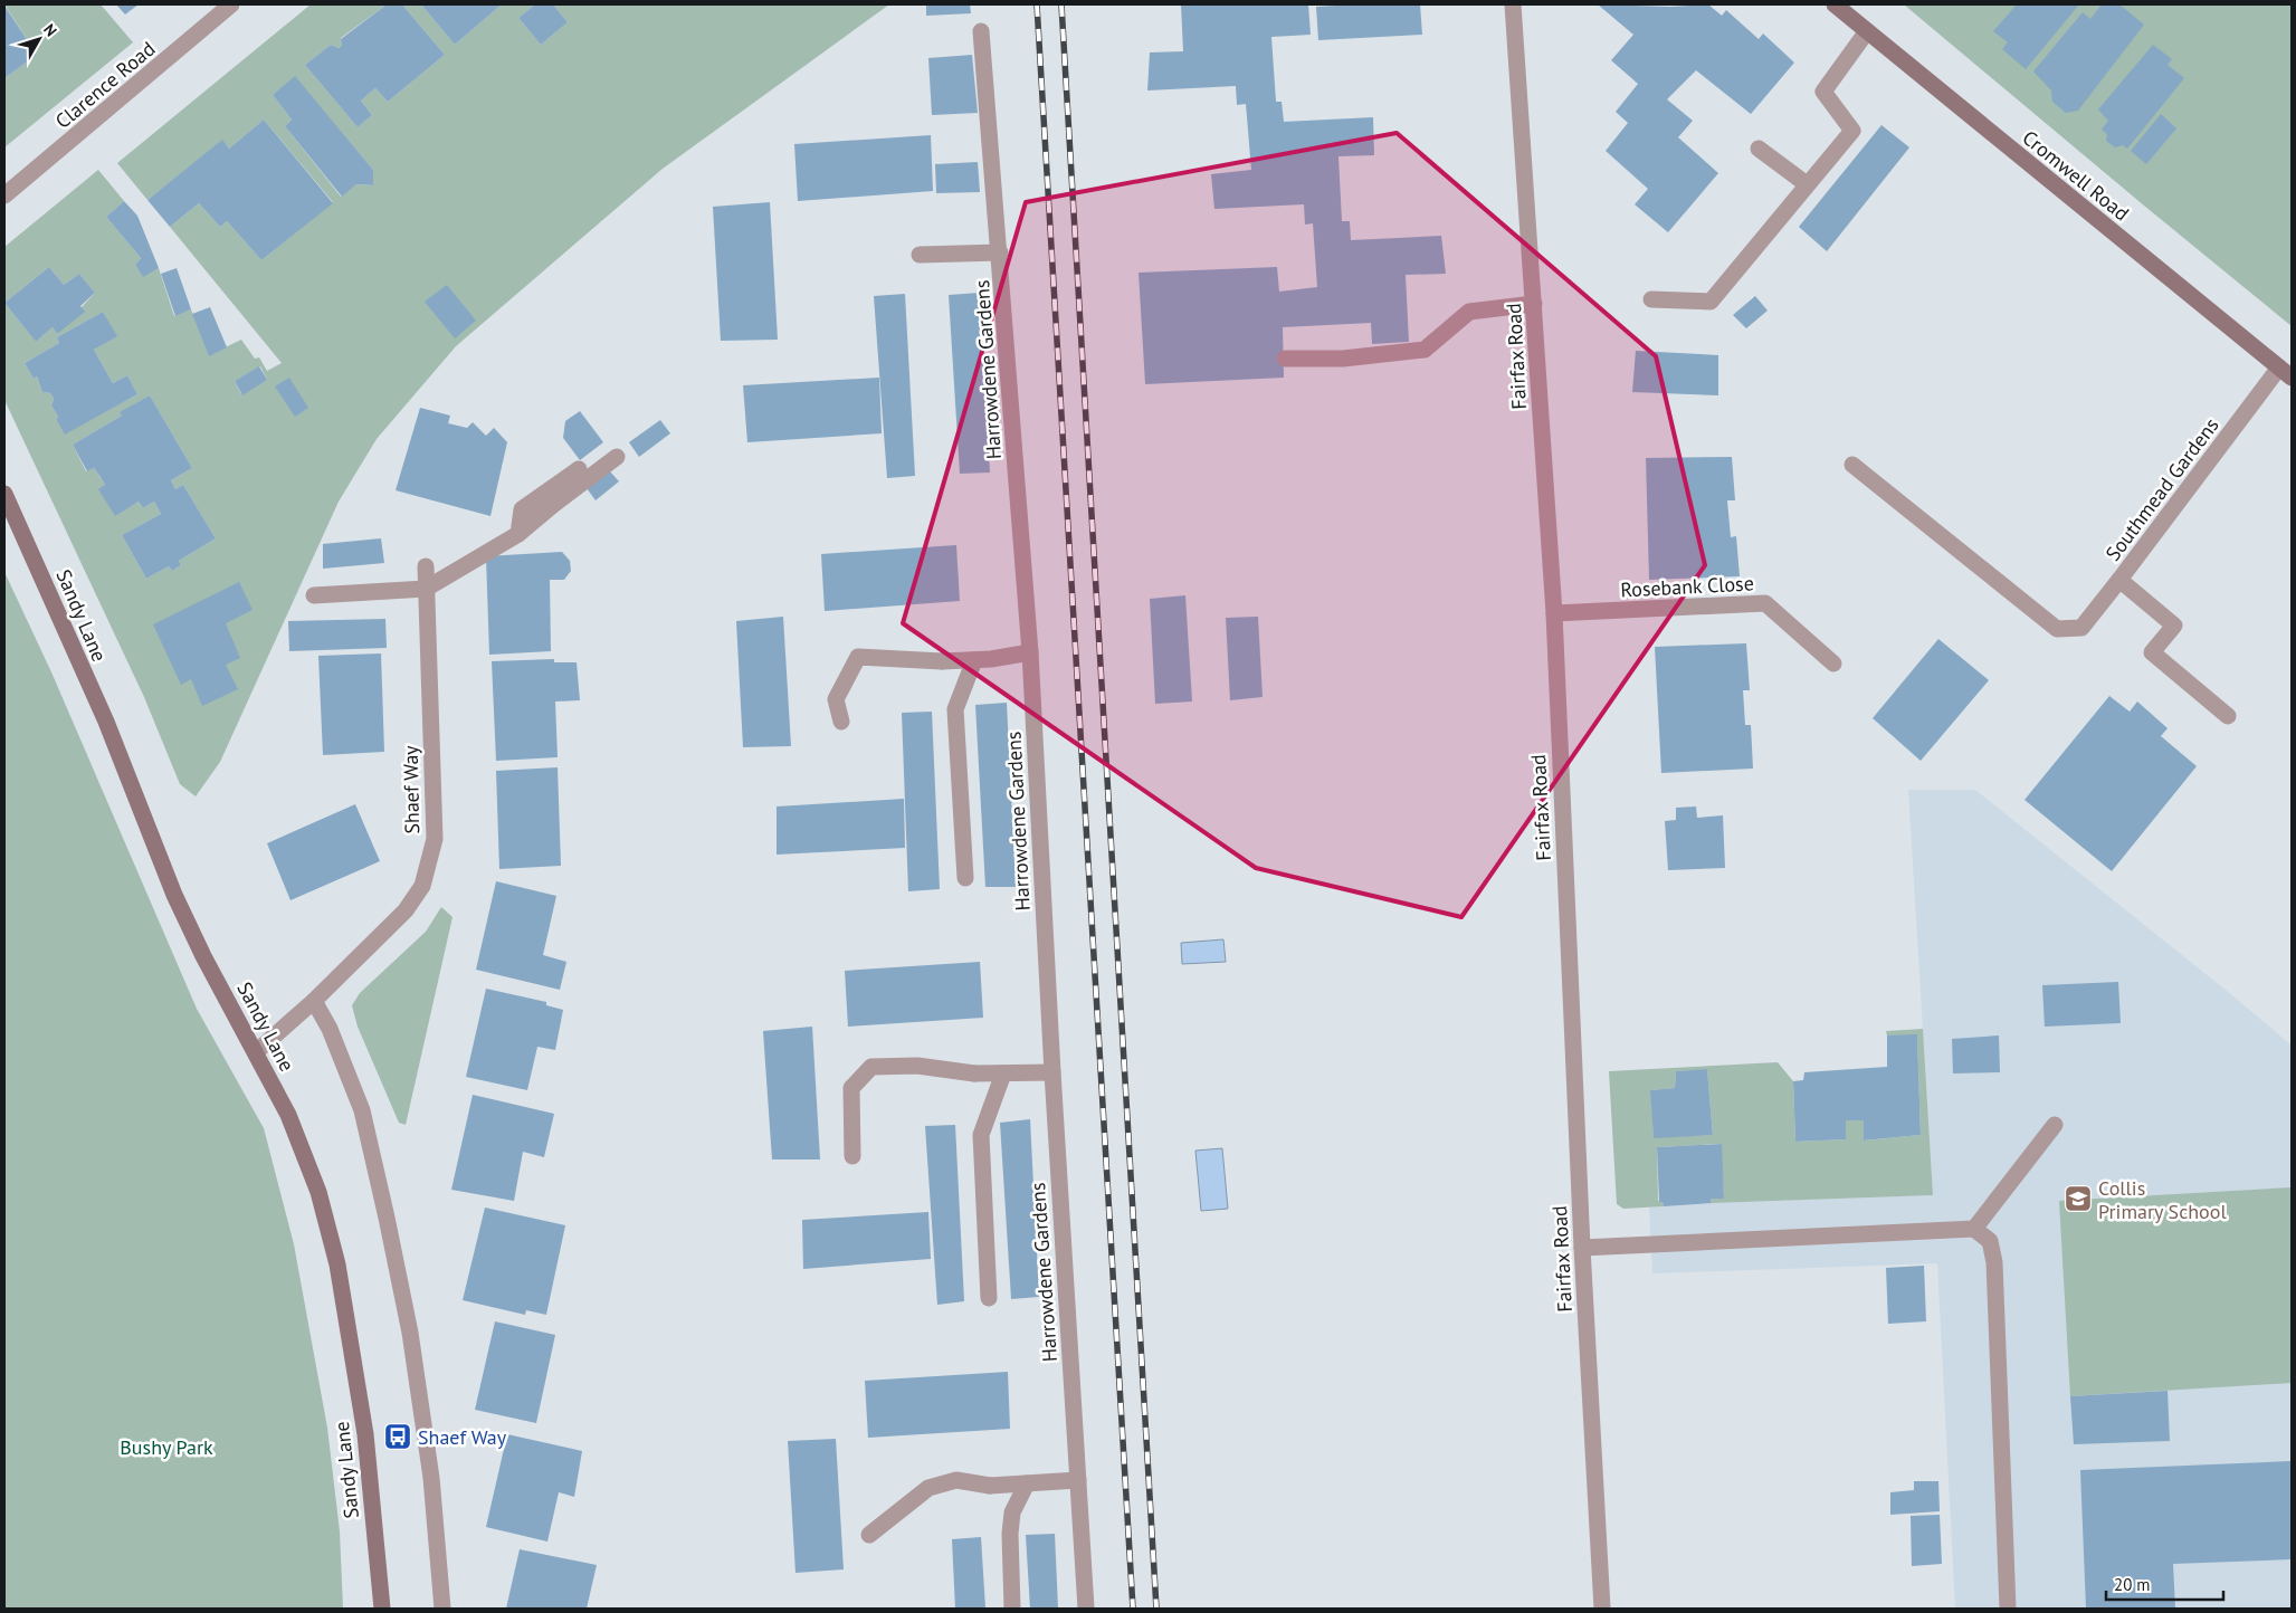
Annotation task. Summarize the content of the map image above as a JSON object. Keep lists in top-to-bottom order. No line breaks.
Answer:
{"streets":{"main road":["Cromwell Road","Sandy Lane"],"street":["Clarence Road","Fairfax Road","Harrowdene Gardens","Southmead Gardens","Rosebank Close","Shaef Way"]},"crossings":[["Cromwell Road","Southmead Gardens"],["Fairfax Road","Rosebank Close"],["Sandy Lane","Shaef Way"]],"parks":["Bushy Park"],"places":{"school or university":["Collis Primary School"],"bus stop":["Shaef Way"]},"scale_bar":"20 m","north":"top right"}
